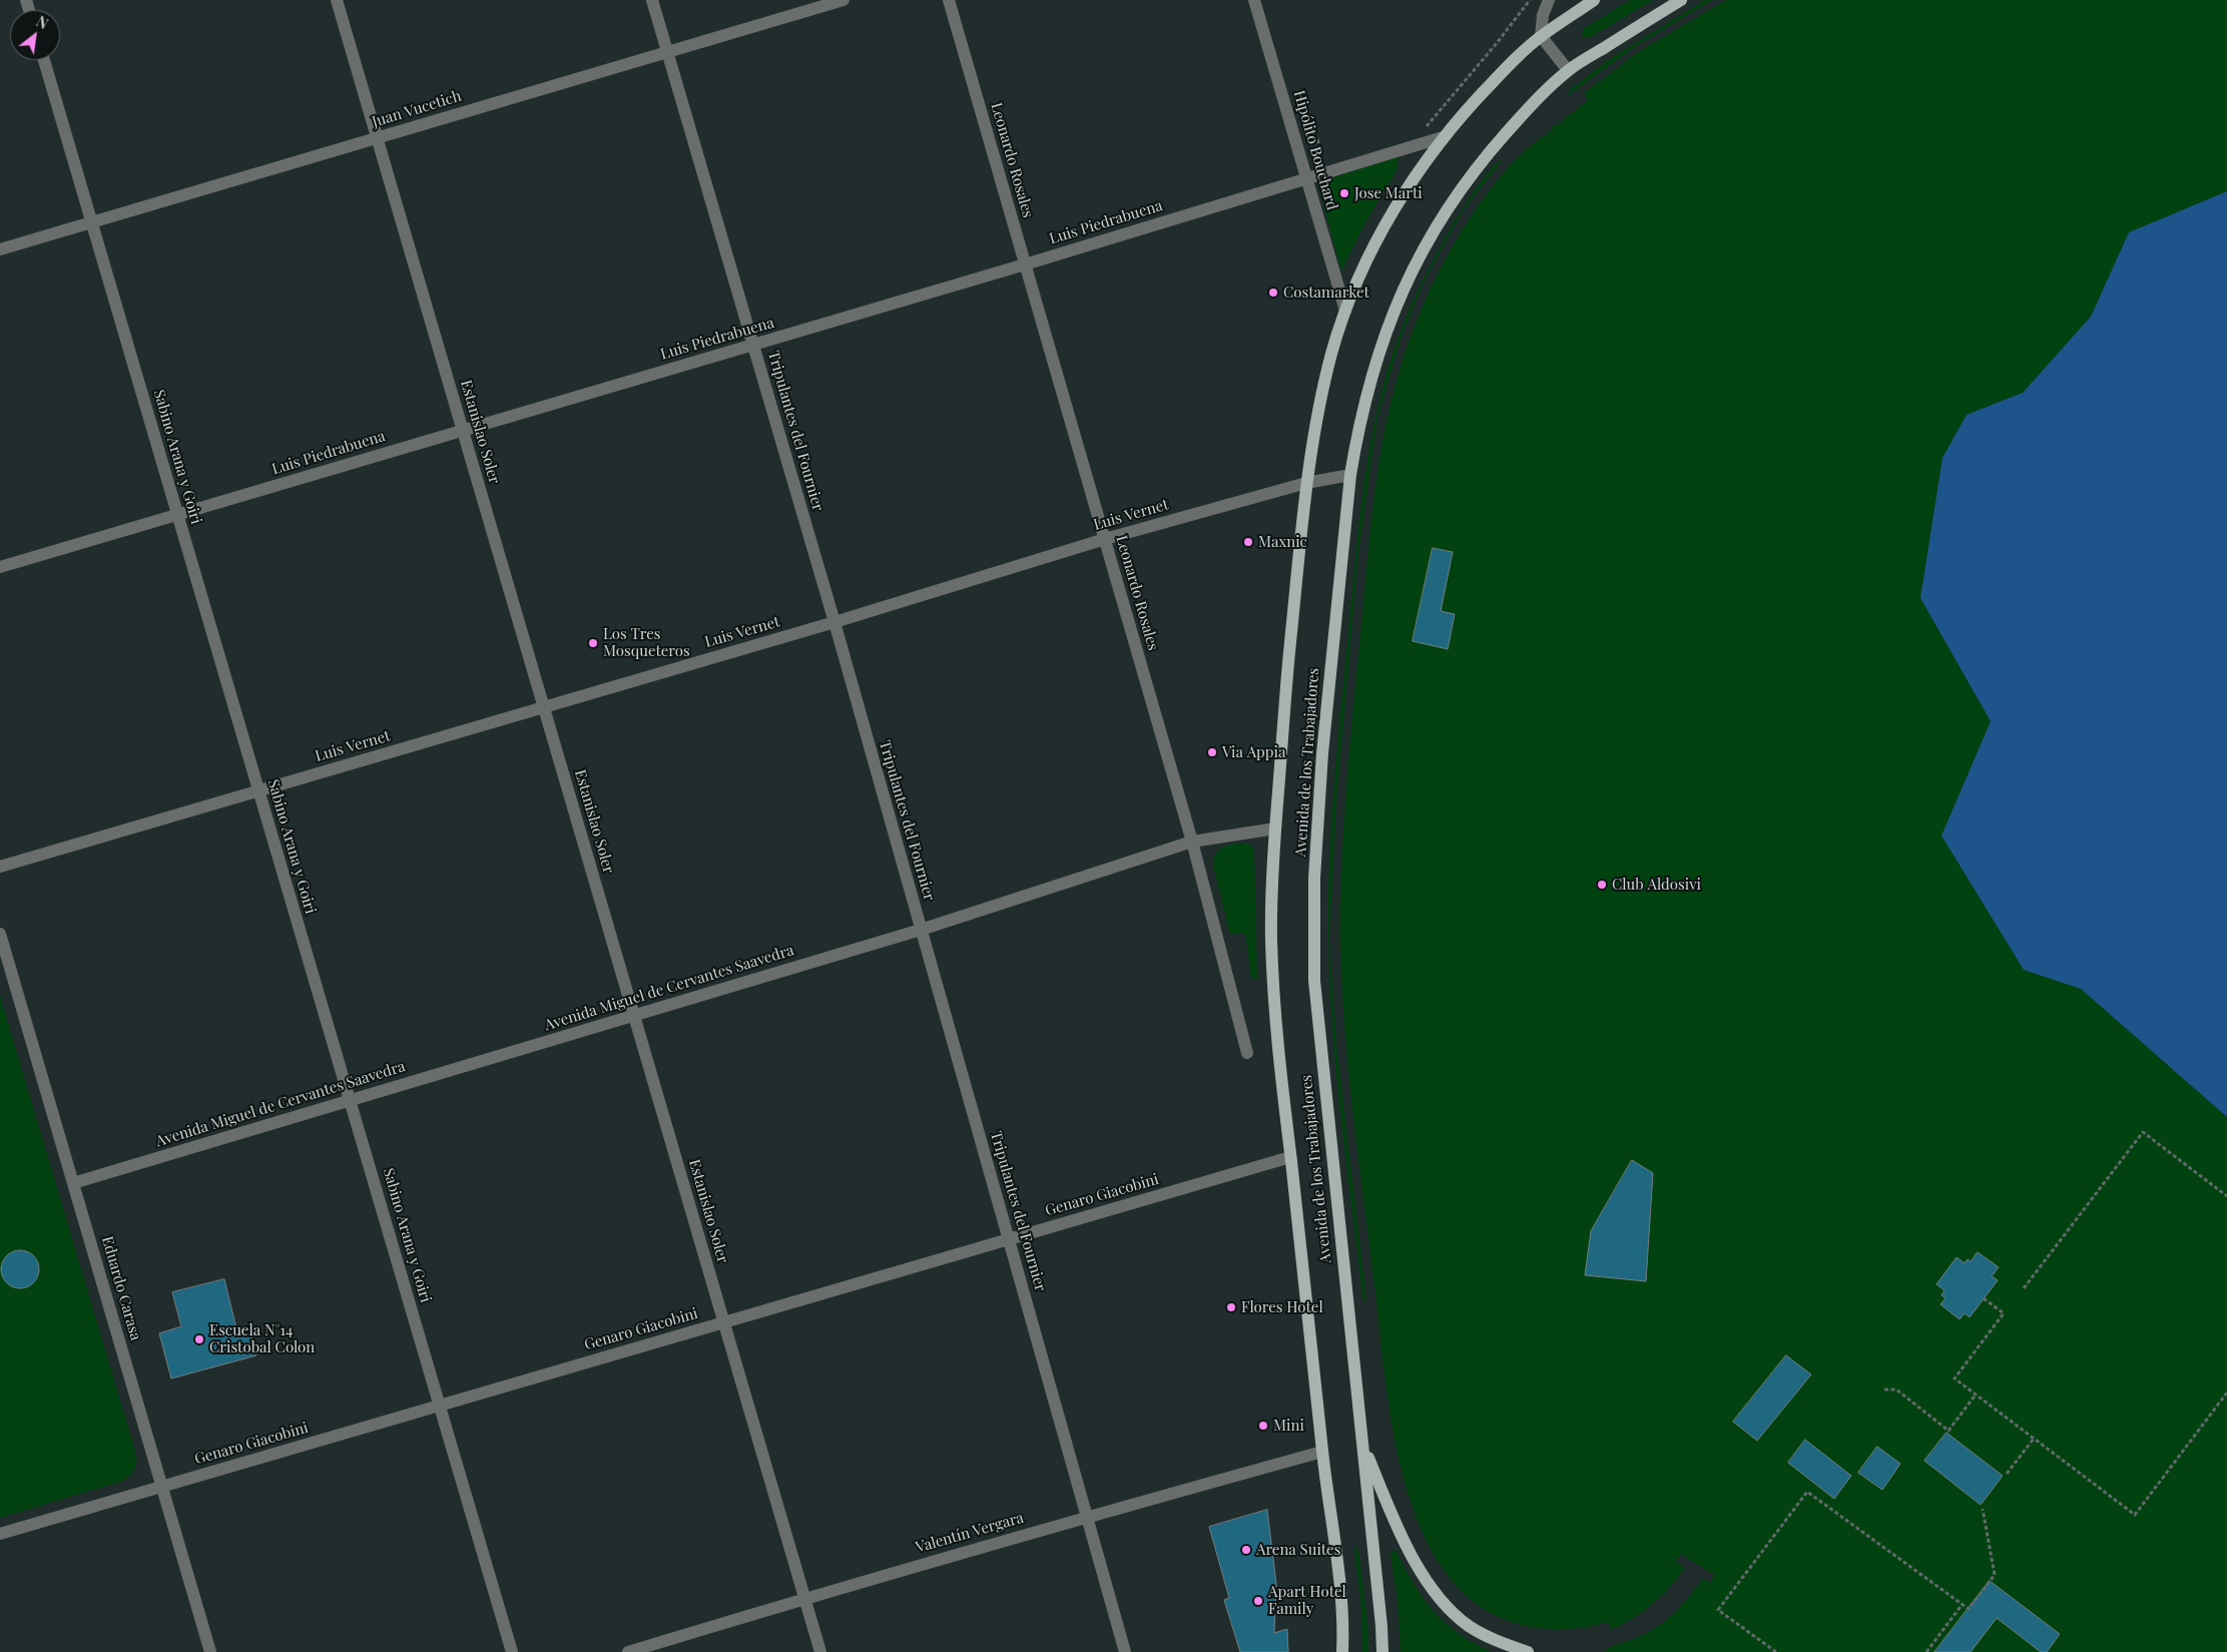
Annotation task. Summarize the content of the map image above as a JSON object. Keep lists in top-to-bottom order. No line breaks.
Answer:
{"streets":{"main road":["Avenida de los Trabajadores"],"street":["Juan Vucetich","Hipólito Bouchard","Leonardo Rosales","Luis Piedrabuena","Tripulantes del Fournier","Estanislao Soler","Sabino Arana y Goiri","Luis Vernet","Avenida Miguel de Cervantes Saavedra","Genaro Giacobini","Eduardo Carasa","Valentín Vergara"]},"crossings":[["Juan Vucetich","Tripulantes del Fournier"],["Juan Vucetich","Estanislao Soler"],["Juan Vucetich","Sabino Arana y Goiri"],["Hipólito Bouchard","Luis Piedrabuena"],["Hipólito Bouchard","Avenida de los Trabajadores"],["Leonardo Rosales","Luis Piedrabuena"],["Leonardo Rosales","Luis Vernet"],["Leonardo Rosales","Avenida Miguel de Cervantes Saavedra"],["Luis Piedrabuena","Tripulantes del Fournier"],["Luis Piedrabuena","Estanislao Soler"],["Luis Piedrabuena","Sabino Arana y Goiri"],["Luis Piedrabuena","Avenida de los Trabajadores"],["Tripulantes del Fournier","Luis Vernet"],["Tripulantes del Fournier","Avenida Miguel de Cervantes Saavedra"],["Tripulantes del Fournier","Genaro Giacobini"],["Tripulantes del Fournier","Valentín Vergara"],["Estanislao Soler","Luis Vernet"],["Estanislao Soler","Avenida Miguel de Cervantes Saavedra"],["Estanislao Soler","Genaro Giacobini"],["Estanislao Soler","Valentín Vergara"],["Sabino Arana y Goiri","Luis Vernet"],["Sabino Arana y Goiri","Avenida Miguel de Cervantes Saavedra"],["Sabino Arana y Goiri","Genaro Giacobini"],["Luis Vernet","Avenida de los Trabajadores"],["Avenida de los Trabajadores","Avenida Miguel de Cervantes Saavedra"],["Avenida de los Trabajadores","Genaro Giacobini"],["Avenida de los Trabajadores","Valentín Vergara"],["Avenida Miguel de Cervantes Saavedra","Eduardo Carasa"],["Genaro Giacobini","Eduardo Carasa"]],"places":["Jose Marti","Costamarket","Maxnic","Los Tres Mosqueteros","Via Appia","Club Aldosivi","Flores Hotel","Escuela N°14 Cristobal Colon","Mini","Arena Suites","Apart Hotel Family"],"north":"top right"}
